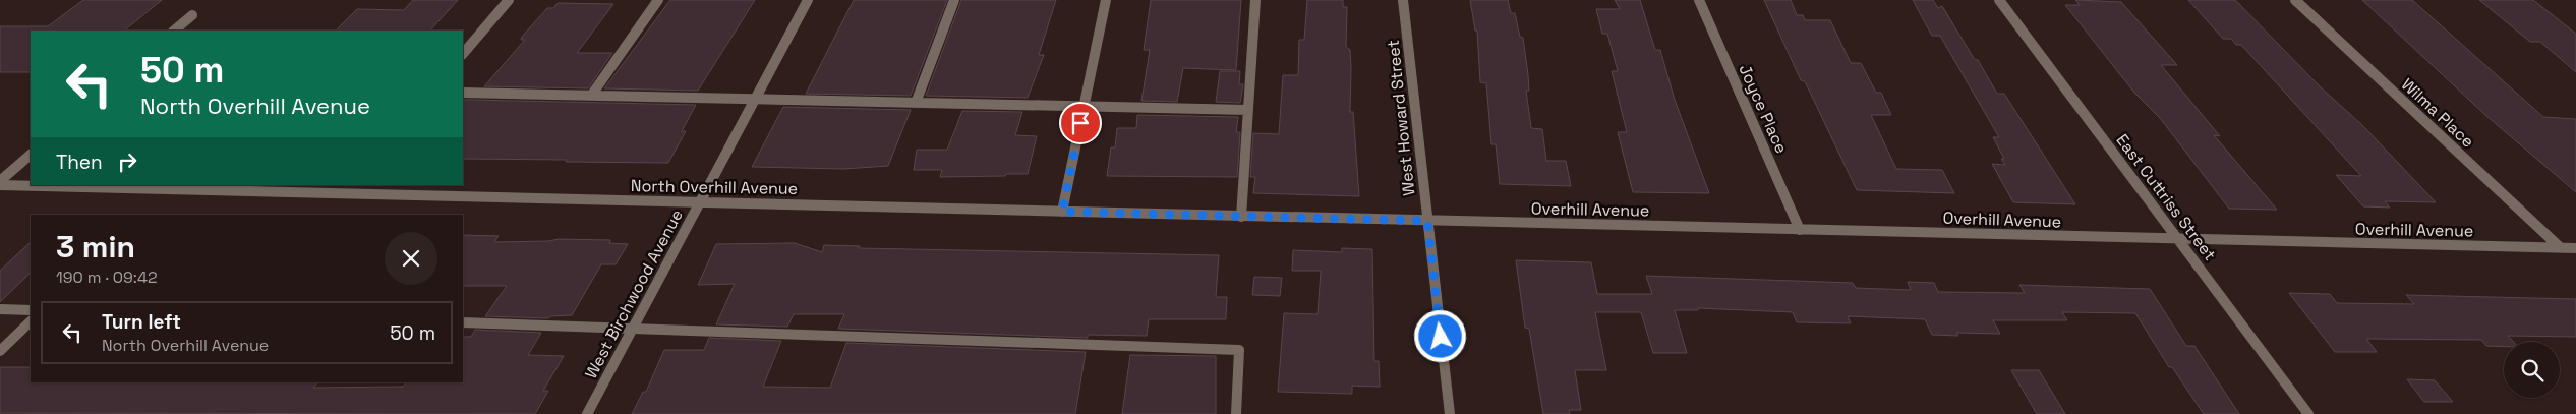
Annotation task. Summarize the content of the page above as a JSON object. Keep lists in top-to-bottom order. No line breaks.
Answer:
{"streets":{"street":["Joyce Place","Wilma Place","West Howard Street","North Overhill Avenue","East Cuttriss Street","Overhill Avenue","West Birchwood Avenue"]},"crossings":[["Joyce Place","Overhill Avenue"],["Wilma Place","Overhill Avenue"],["West Howard Street","North Overhill Avenue"],["West Howard Street","Overhill Avenue"],["North Overhill Avenue","Overhill Avenue"],["North Overhill Avenue","West Birchwood Avenue"],["East Cuttriss Street","Overhill Avenue"]],"page":{"turn":["50 m","North Overhill Avenue"],"then":"Then","heading":["3 min","190 m · 09:42"],"list":[{"name":"Turn left","note":"North Overhill Avenue","value":"50 m"}]}}
